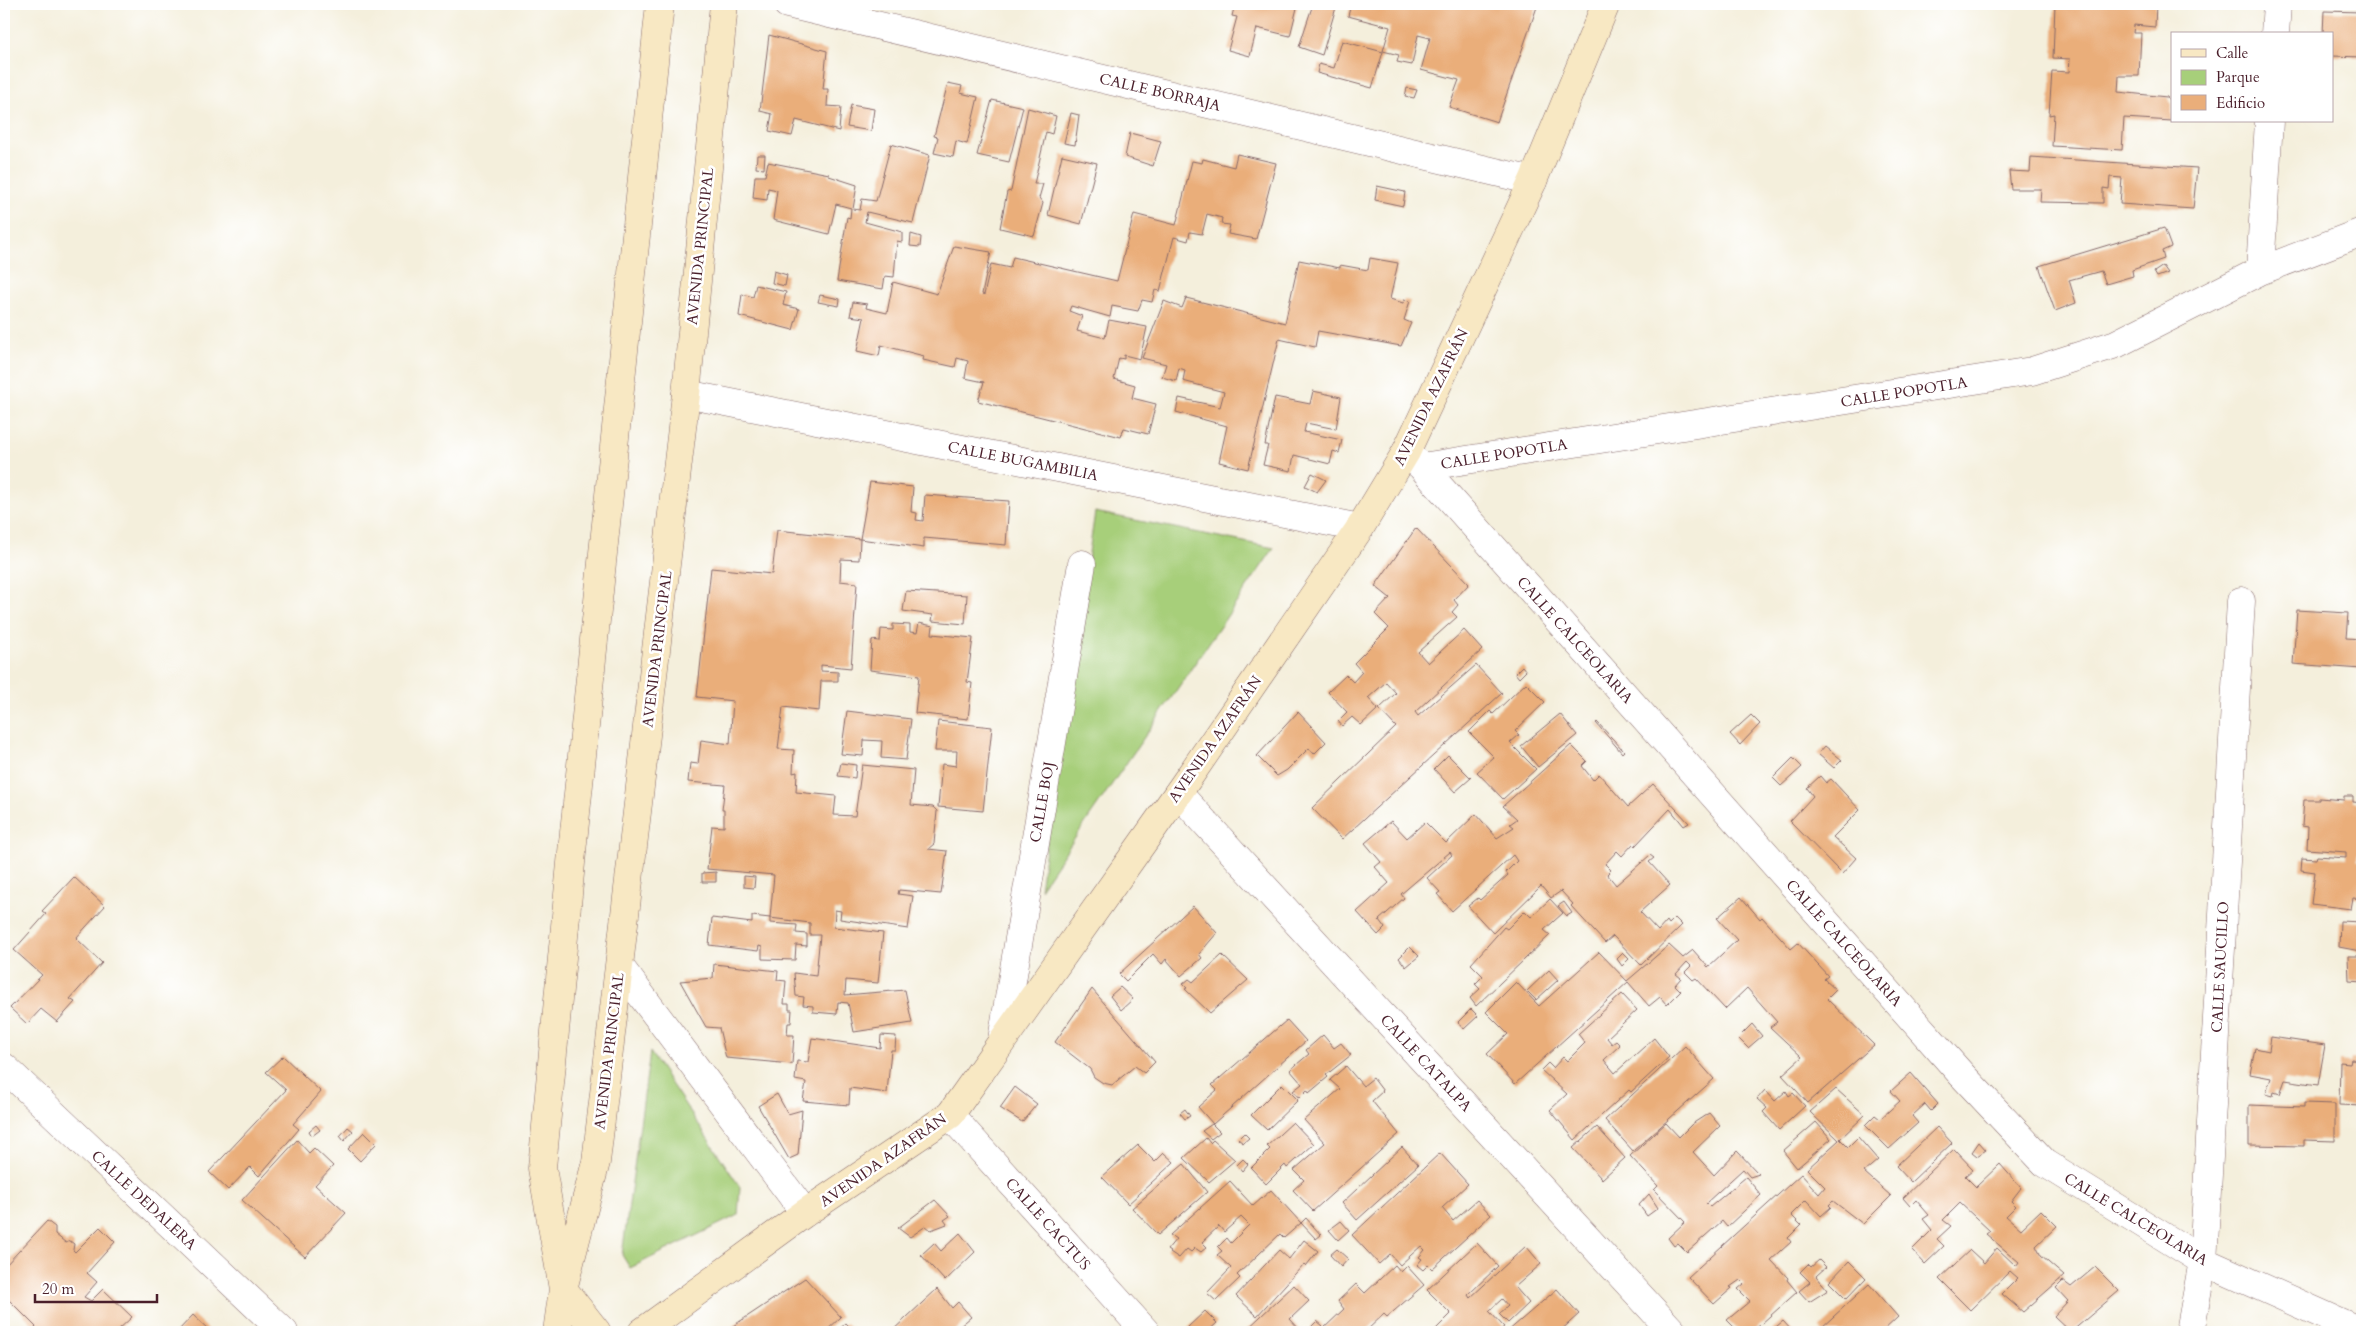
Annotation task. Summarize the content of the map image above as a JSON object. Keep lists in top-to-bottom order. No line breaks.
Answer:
{"streets":{"street":["CALLE BORRAJA","AVENIDA PRINCIPAL","CALLE POPOTLA","AVENIDA AZAFRÁN","CALLE BUGAMBILIA","CALLE CALCEOLARIA","CALLE BOJ","CALLE SAUCILLO","CALLE CATALPA","CALLE DEDALERA","CALLE CACTUS"]},"crossings":[["CALLE BORRAJA","AVENIDA AZAFRÁN"],["AVENIDA PRINCIPAL","CALLE BUGAMBILIA"],["CALLE POPOTLA","AVENIDA AZAFRÁN"],["CALLE POPOTLA","CALLE CALCEOLARIA"],["AVENIDA AZAFRÁN","CALLE BUGAMBILIA"],["AVENIDA AZAFRÁN","CALLE CALCEOLARIA"],["AVENIDA AZAFRÁN","CALLE BOJ"],["AVENIDA AZAFRÁN","CALLE CATALPA"],["AVENIDA AZAFRÁN","CALLE CACTUS"],["CALLE CALCEOLARIA","CALLE SAUCILLO"]],"legend":["Calle","Parque","Edificio"],"scale_bar":"20 m"}
